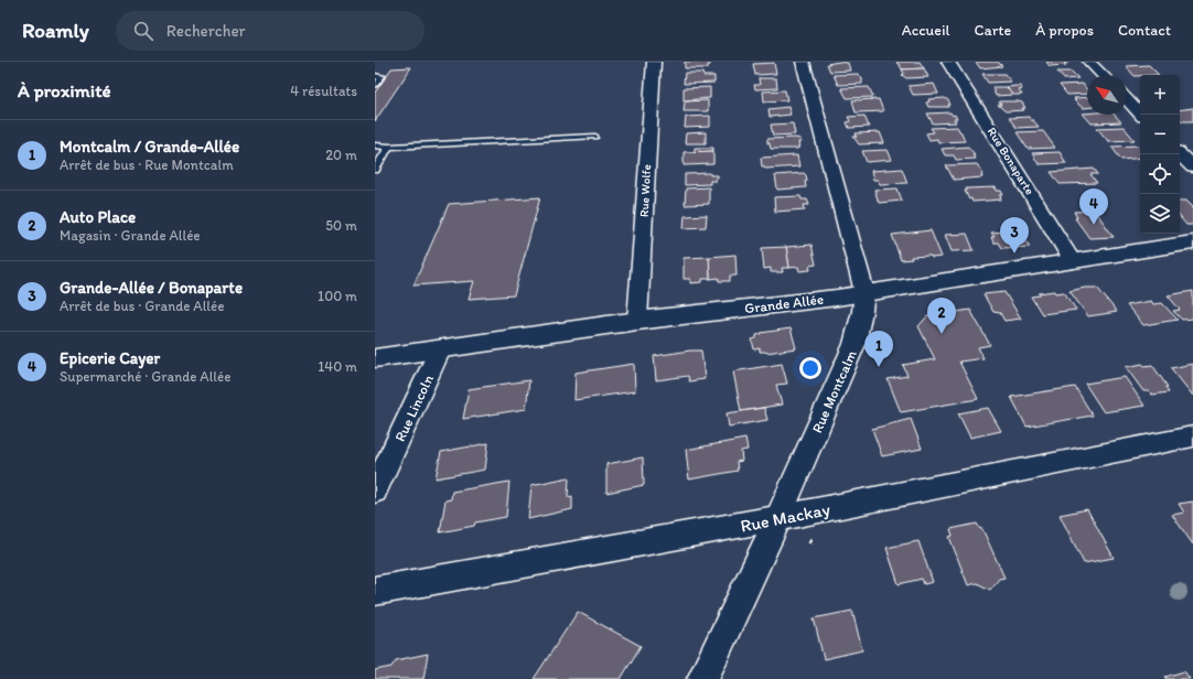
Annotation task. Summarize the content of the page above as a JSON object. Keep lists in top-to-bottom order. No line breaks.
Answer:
{"streets":{"main road":["Grande Allée"],"street":["Rue Bonaparte","Rue Wolfe","Rue Montcalm","Rue Lincoln","Rue Mackay"]},"crossings":[["Rue Bonaparte","Grande Allée"],["Rue Wolfe","Grande Allée"],["Grande Allée","Rue Montcalm"],["Grande Allée","Rue Lincoln"],["Rue Montcalm","Rue Mackay"]],"north":"top left","page":{"header":"Roamly","search":"Rechercher","nav":["Accueil","Carte","À propos","Contact"],"heading":["À proximité","4 résultats"],"map_buttons":["+","−"],"list":[{"mark":"1","name":"Montcalm / Grande-Allée","note":"Arrêt de bus · Rue Montcalm","value":"20 m"},{"mark":"2","name":"Auto Place","note":"Magasin · Grande Allée","value":"50 m"},{"mark":"3","name":"Grande-Allée / Bonaparte","note":"Arrêt de bus · Grande Allée","value":"100 m"},{"mark":"4","name":"Epicerie Cayer","note":"Supermarché · Grande Allée","value":"140 m"}],"pins":["4","3","2","1"]}}
